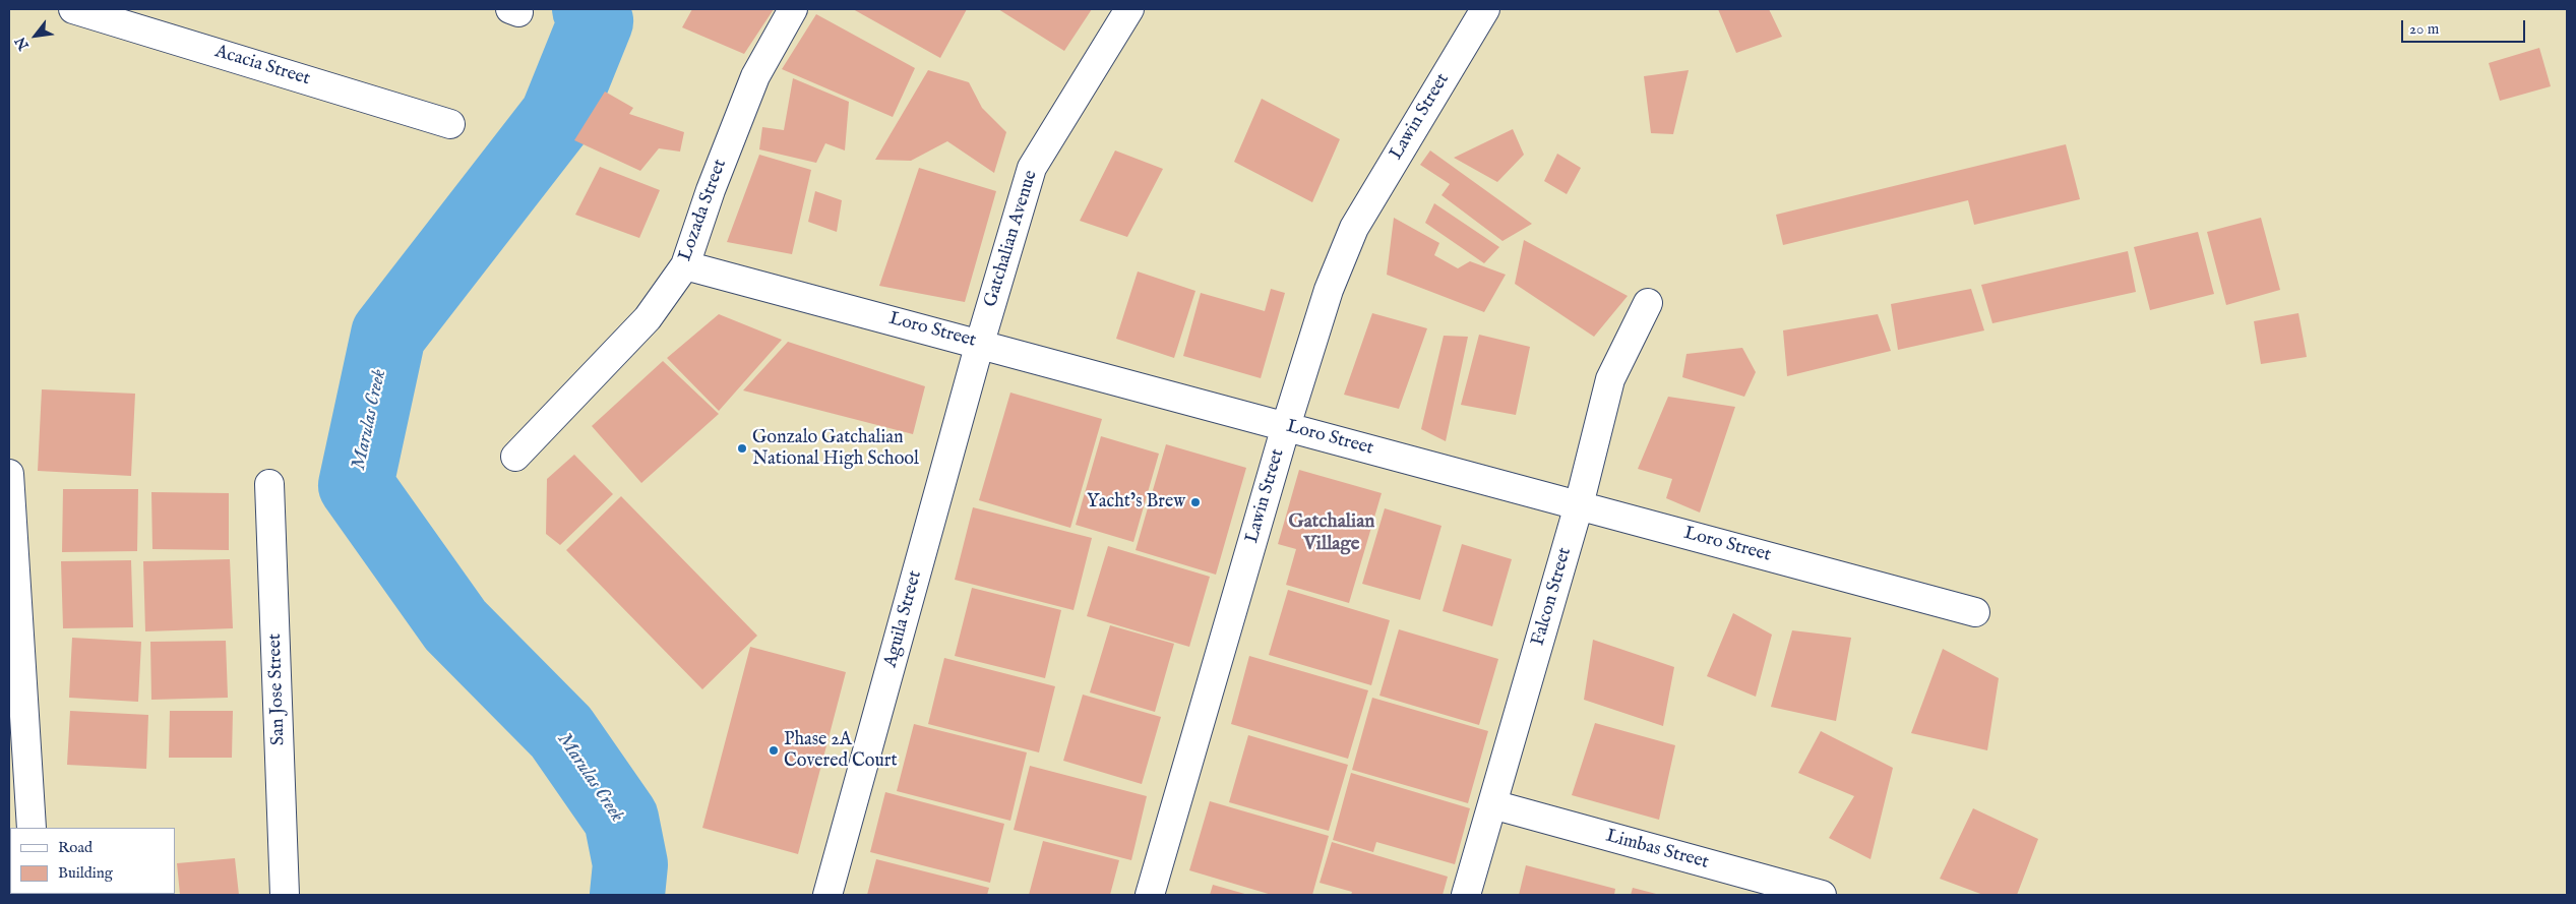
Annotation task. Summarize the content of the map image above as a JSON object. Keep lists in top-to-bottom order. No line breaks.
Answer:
{"streets":{"street":["Acacia Street","Lawin Street","Lozada Street","Gatchalian Avenue","Loro Street","Falcon Street","Aguila Street","San Jose Street","Limbas Street"]},"crossings":[["Lawin Street","Loro Street"],["Lozada Street","Loro Street"],["Gatchalian Avenue","Loro Street"],["Gatchalian Avenue","Aguila Street"],["Loro Street","Falcon Street"],["Loro Street","Aguila Street"],["Falcon Street","Limbas Street"]],"districts":["Gatchalian Village"],"water":["Marulas Creek"],"places":["Gonzalo Gatchalian National High School","Yacht’s Brew","Phase 2A Covered Court"],"legend":["Road","Building"],"scale_bar":"20 m","north":"bottom left"}
